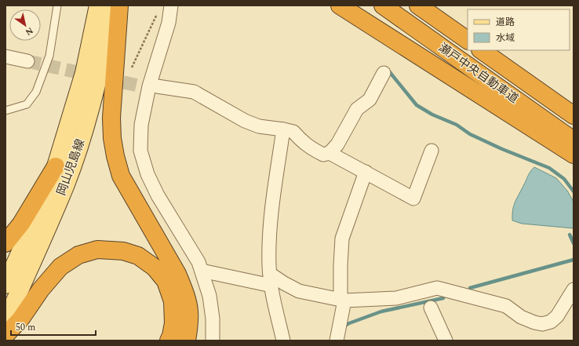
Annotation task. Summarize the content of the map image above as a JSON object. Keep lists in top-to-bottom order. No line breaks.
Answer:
{"streets":{"highway":["瀬戸中央自動車道"],"main road":["岡山児島線"]},"legend":["道路","水域"],"scale_bar":"50 m","north":"bottom right"}
